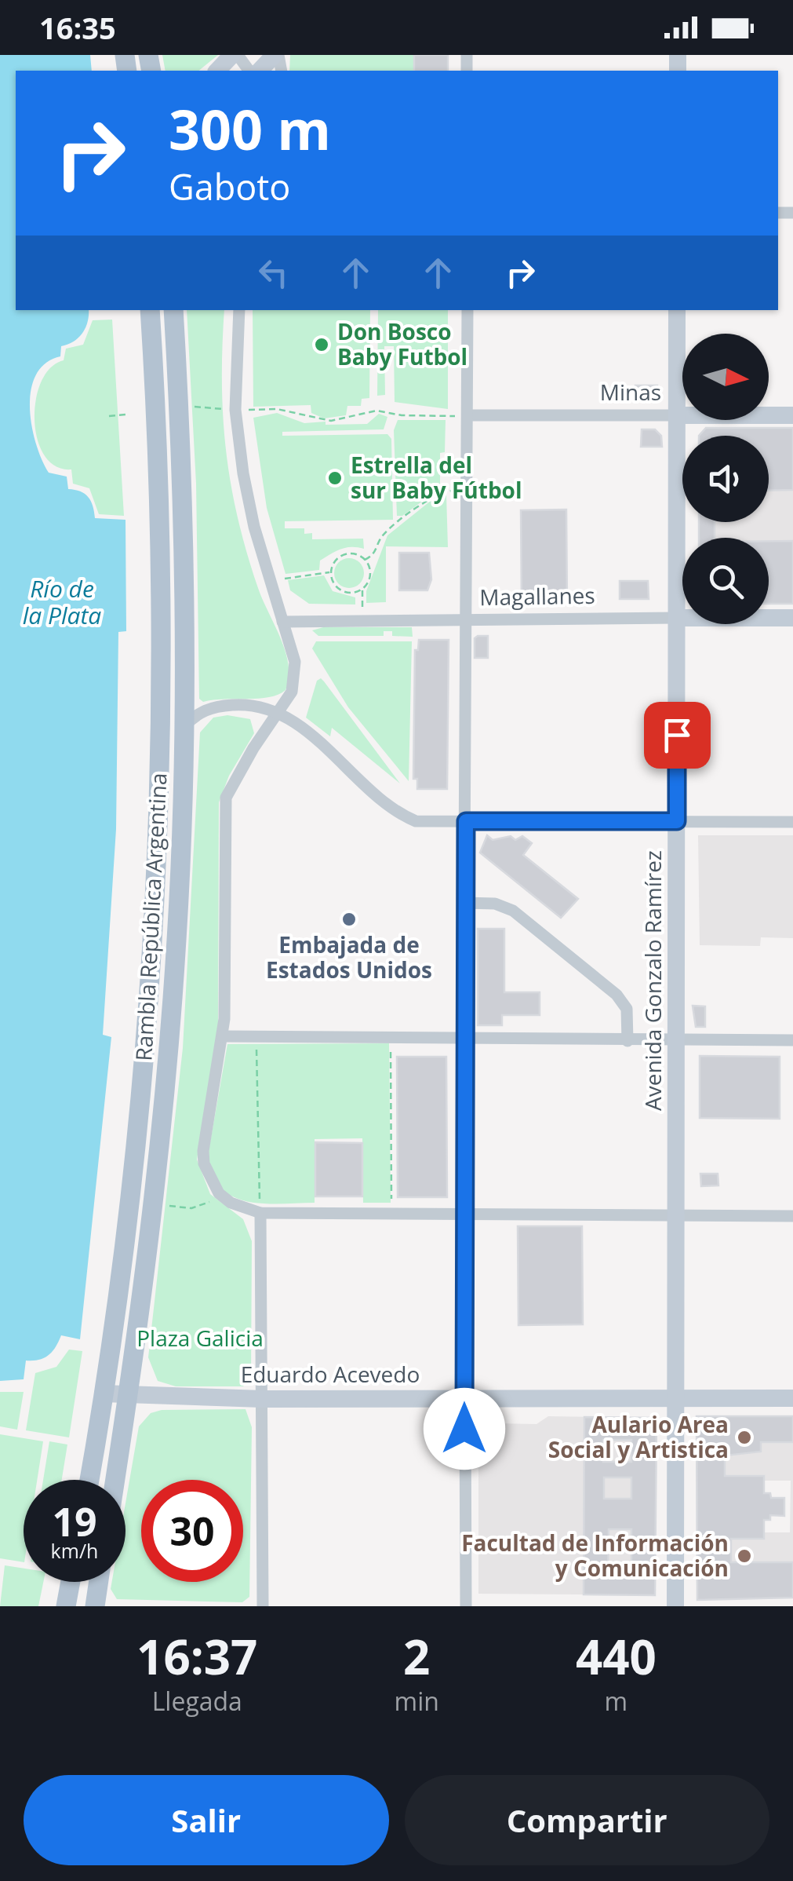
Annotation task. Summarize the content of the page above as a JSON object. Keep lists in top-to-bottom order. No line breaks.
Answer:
{"streets":{"main road":["Rambla República Argentina"],"street":["Minas","Magallanes","Avenida Gonzalo Ramírez","Eduardo Acevedo"]},"crossings":[["Minas","Avenida Gonzalo Ramírez"],["Magallanes","Avenida Gonzalo Ramírez"],["Rambla República Argentina","Eduardo Acevedo"],["Avenida Gonzalo Ramírez","Eduardo Acevedo"]],"water":["Río de la Plata"],"parks":["Plaza Galicia"],"places":["Don Bosco Baby Futbol","Estrella del sur Baby Fútbol","Embajada de Estados Unidos","Aulario Area Social y Artistica","Facultad de Información y Comunicación"],"north":"right","page":{"status":"16:35","turn":["300 m","Gaboto"],"speed":"19 km/h","limit":"30","eta":["16:37","Llegada","2","min","440","m"],"buttons":["Salir","Compartir"]}}
